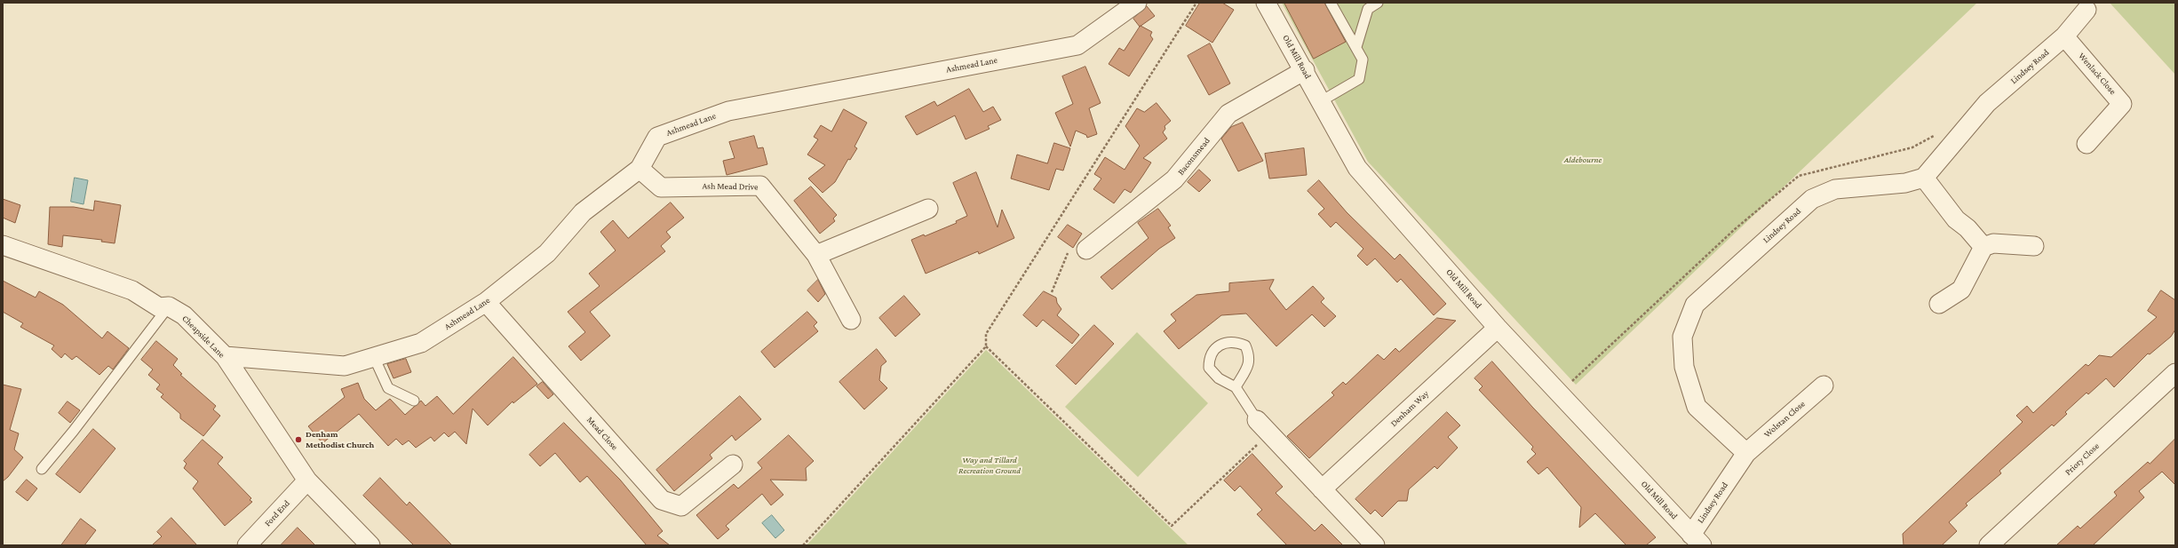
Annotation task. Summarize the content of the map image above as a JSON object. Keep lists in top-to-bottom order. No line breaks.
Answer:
{"streets":{"street":["Old Mill Road","Ashmead Lane","Lindsey Road","Wenlack Close","Baconsmead","Ash Mead Drive","Cheapside Lane","Denham Way","Wolstan Close","Mead Close","Priory Close","Ford End"]},"crossings":[["Old Mill Road","Lindsey Road"],["Old Mill Road","Baconsmead"],["Old Mill Road","Denham Way"],["Ashmead Lane","Ash Mead Drive"],["Ashmead Lane","Cheapside Lane"],["Ashmead Lane","Mead Close"],["Lindsey Road","Wenlack Close"],["Lindsey Road","Wolstan Close"],["Cheapside Lane","Ford End"]],"parks":["Aldebourne","Way and Tillard Recreation Ground"],"places":["Denham Methodist Church"]}
